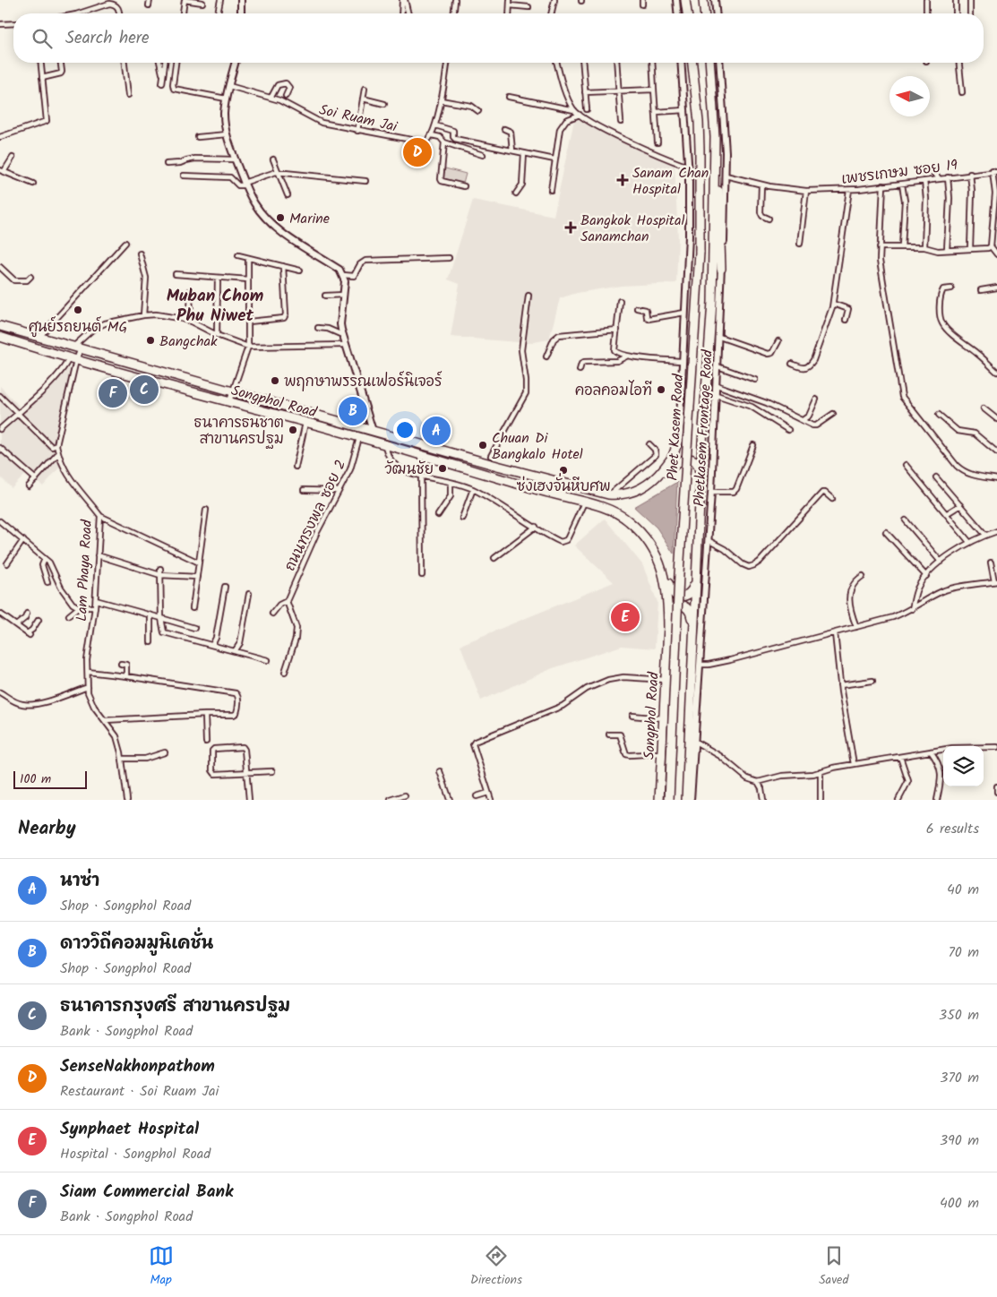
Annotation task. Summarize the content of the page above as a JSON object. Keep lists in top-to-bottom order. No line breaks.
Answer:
{"streets":{"highway":["Songphol Road","Phet Kasem Road"],"main road":["Phetkasem Frontage Road"],"street":["Soi Ruam Jai","เพชรเกษม ซอย 19","ถนนทรงพล ซอย 2","Lam Phaya Road"]},"crossings":[["เพชรเกษม ซอย 19","Phetkasem Frontage Road"],["Songphol Road","Phetkasem Frontage Road"],["Songphol Road","ถนนทรงพล ซอย 2"],["Songphol Road","Lam Phaya Road"]],"districts":["Muban Chom Phu Niwet"],"places":{"health":["Sanam Chan Hospital","Bangkok Hospital Sanamchan"],"other":["Marine","ศูนย์รถยนต์ MG","Bangchak","พฤกษาพรรณเฟอร์นิเจอร์","คอลคอมไอที","ธนาคารธนชาต สาขานครปฐม","Chuan Di Bangkalo Hotel","วัฒนชัย","ซ่งเฮงจั่นหีบศพ"]},"scale_bar":"100 m","north":"left","page":{"search":"Search here","pins":["D","C","F","B","A","E"],"scale":"100 m","heading":["Nearby","6 results"],"list":[{"mark":"A","name":"นาซ่า","note":"Shop · Songphol Road","value":"40 m"},{"mark":"B","name":"ดาววิถีคอมมูนิเคชั่น","note":"Shop · Songphol Road","value":"70 m"},{"mark":"C","name":"ธนาคารกรุงศรี สาขานครปฐม","note":"Bank · Songphol Road","value":"350 m"},{"mark":"D","name":"SenseNakhonpathom","note":"Restaurant · Soi Ruam Jai","value":"370 m"},{"mark":"E","name":"Synphaet Hospital","note":"Hospital · Songphol Road","value":"390 m"},{"mark":"F","name":"Siam Commercial Bank","note":"Bank · Songphol Road","value":"400 m"}],"nav":["Map","Directions","Saved"]}}
